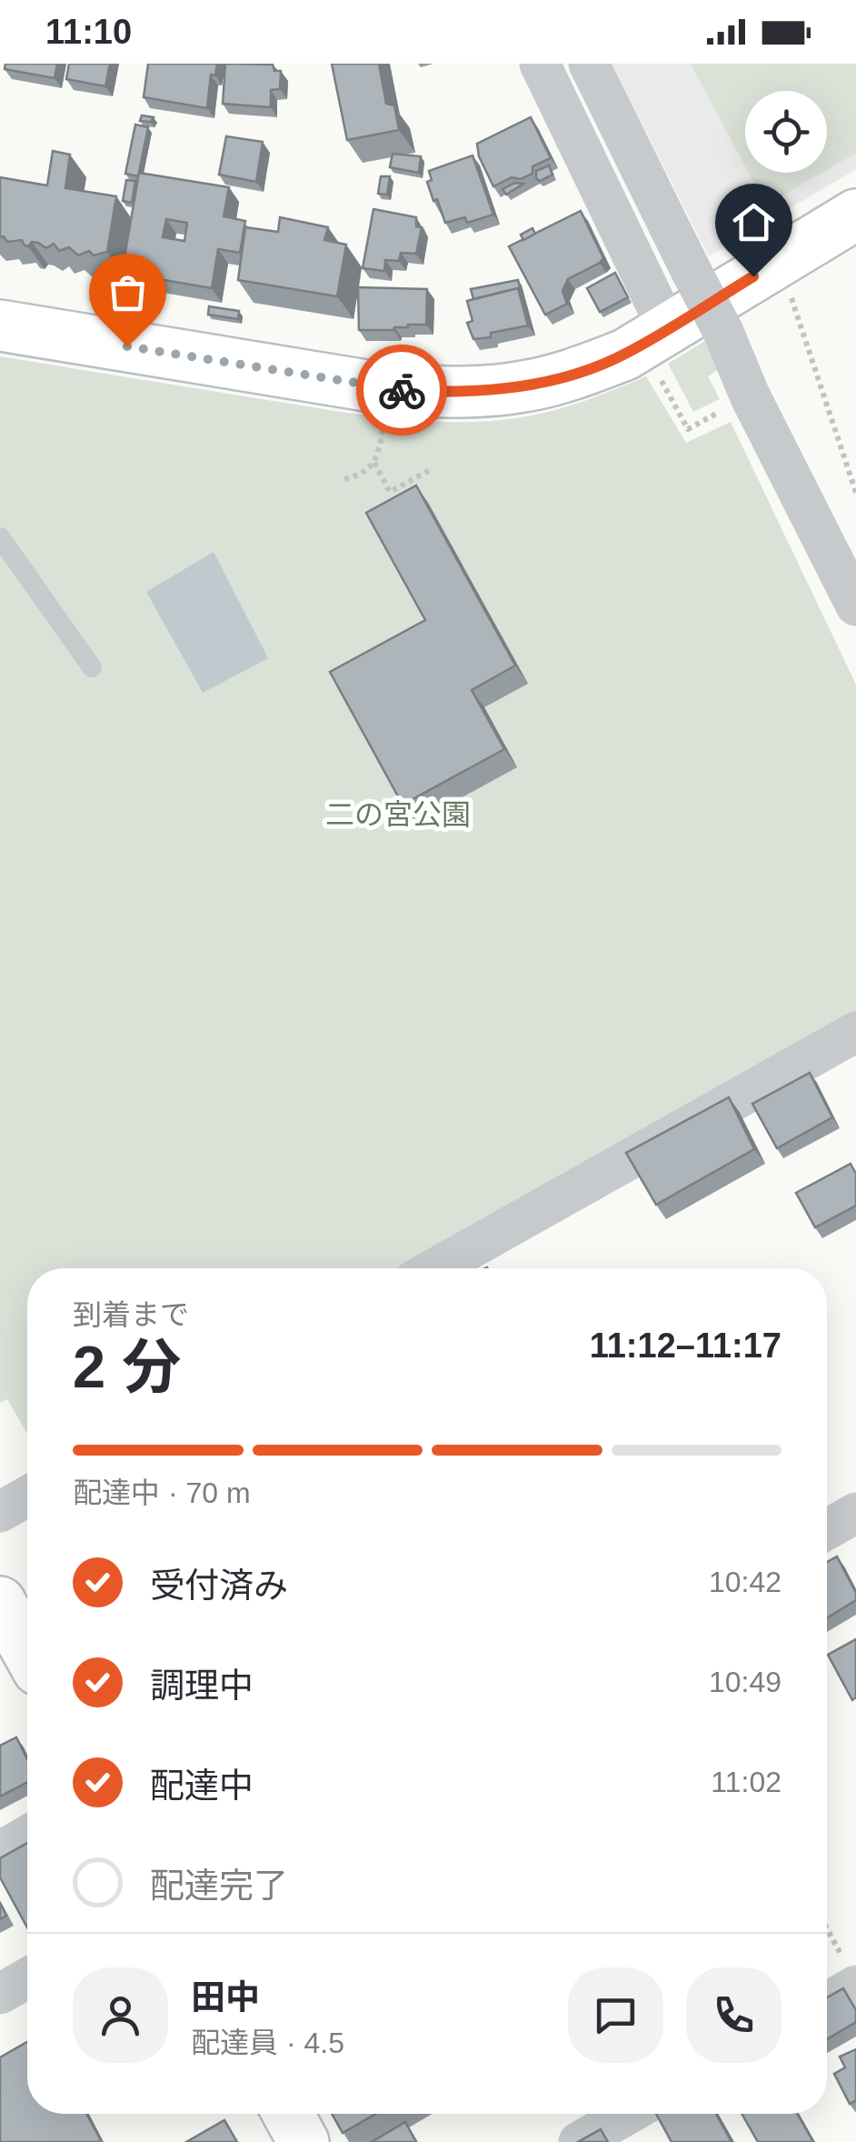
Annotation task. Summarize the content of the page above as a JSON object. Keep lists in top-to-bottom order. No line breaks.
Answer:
{"parks":["二の宮公園"],"page":{"status":"11:10","heading":["2 分","到着まで","11:12–11:17"],"panel":["田中","配達員 · 4.5"],"bar":"配達中 · 70 m","list":[["受付済み","10:42"],["調理中","10:49"],["配達中","11:02"],"配達完了"]}}
